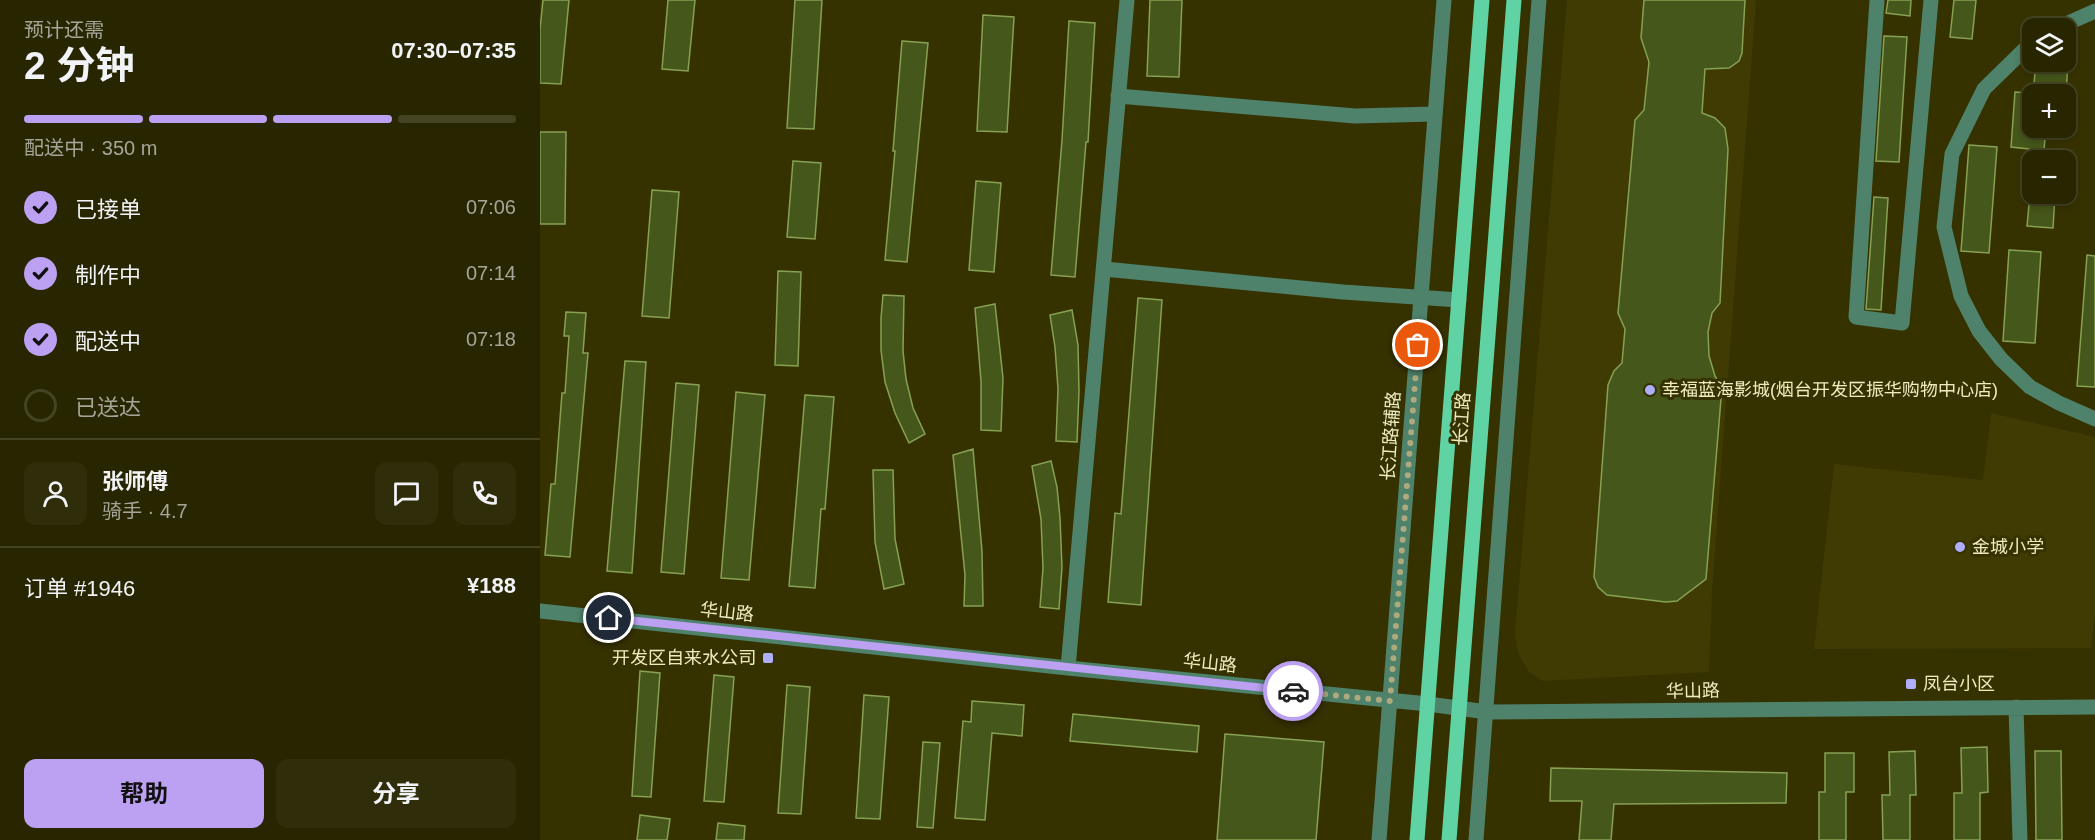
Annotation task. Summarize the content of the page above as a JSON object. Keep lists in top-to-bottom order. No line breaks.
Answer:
{"streets":{"main road":["长江路"],"street":["长江路辅路","华山路"]},"crossings":[["长江路","华山路"],["长江路辅路","华山路"]],"places":{"other":["幸福蓝海影城(烟台开发区振华购物中心店)","金城小学"],"transit":["开发区自来水公司","凤台小区"]},"page":{"heading":["2 分钟","预计还需","07:30–07:35"],"panel":["张师傅","骑手 · 4.7","订单 #1946","¥188"],"map_buttons":["+","−"],"bar":"配送中 · 350 m","list":[["已接单","07:06"],["制作中","07:14"],["配送中","07:18"],"已送达"],"buttons":["帮助","分享"]}}
